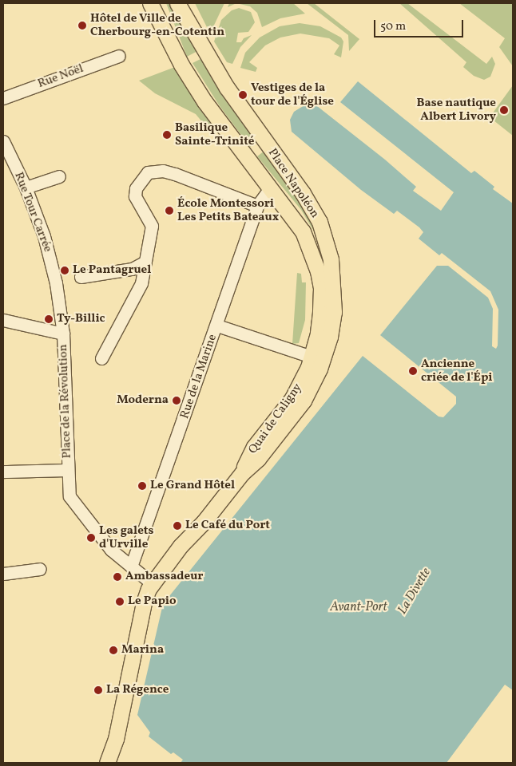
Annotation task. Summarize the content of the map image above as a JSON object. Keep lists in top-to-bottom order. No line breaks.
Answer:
{"streets":{"main road":["Place Napoléon","Quai de Caligny"],"street":["Rue Noël","Rue Tour Carrée","Rue de la Marine","Place de la Révolution"]},"crossings":[["Place Napoléon","Rue de la Marine"],["Place Napoléon","Quai de Caligny"],["Rue Tour Carrée","Place de la Révolution"],["Rue de la Marine","Place de la Révolution"],["Rue de la Marine","Quai de Caligny"],["Place de la Révolution","Quai de Caligny"]],"water":["La Divette","Avant-Port"],"places":["Hôtel de Ville de Cherbourg-en-Cotentin","Vestiges de la tour de l'Église","Base nautique Albert Livory","Basilique Sainte-Trinité","École Montessori Les Petits Bateaux","Le Pantagruel","Ty-Billic","Ancienne criée de l'Épi","Moderna","Le Grand Hôtel","Le Café du Port","Les galets d'Urville","Ambassadeur","Le Papio","Marina","La Régence"],"scale_bar":"50 m"}
